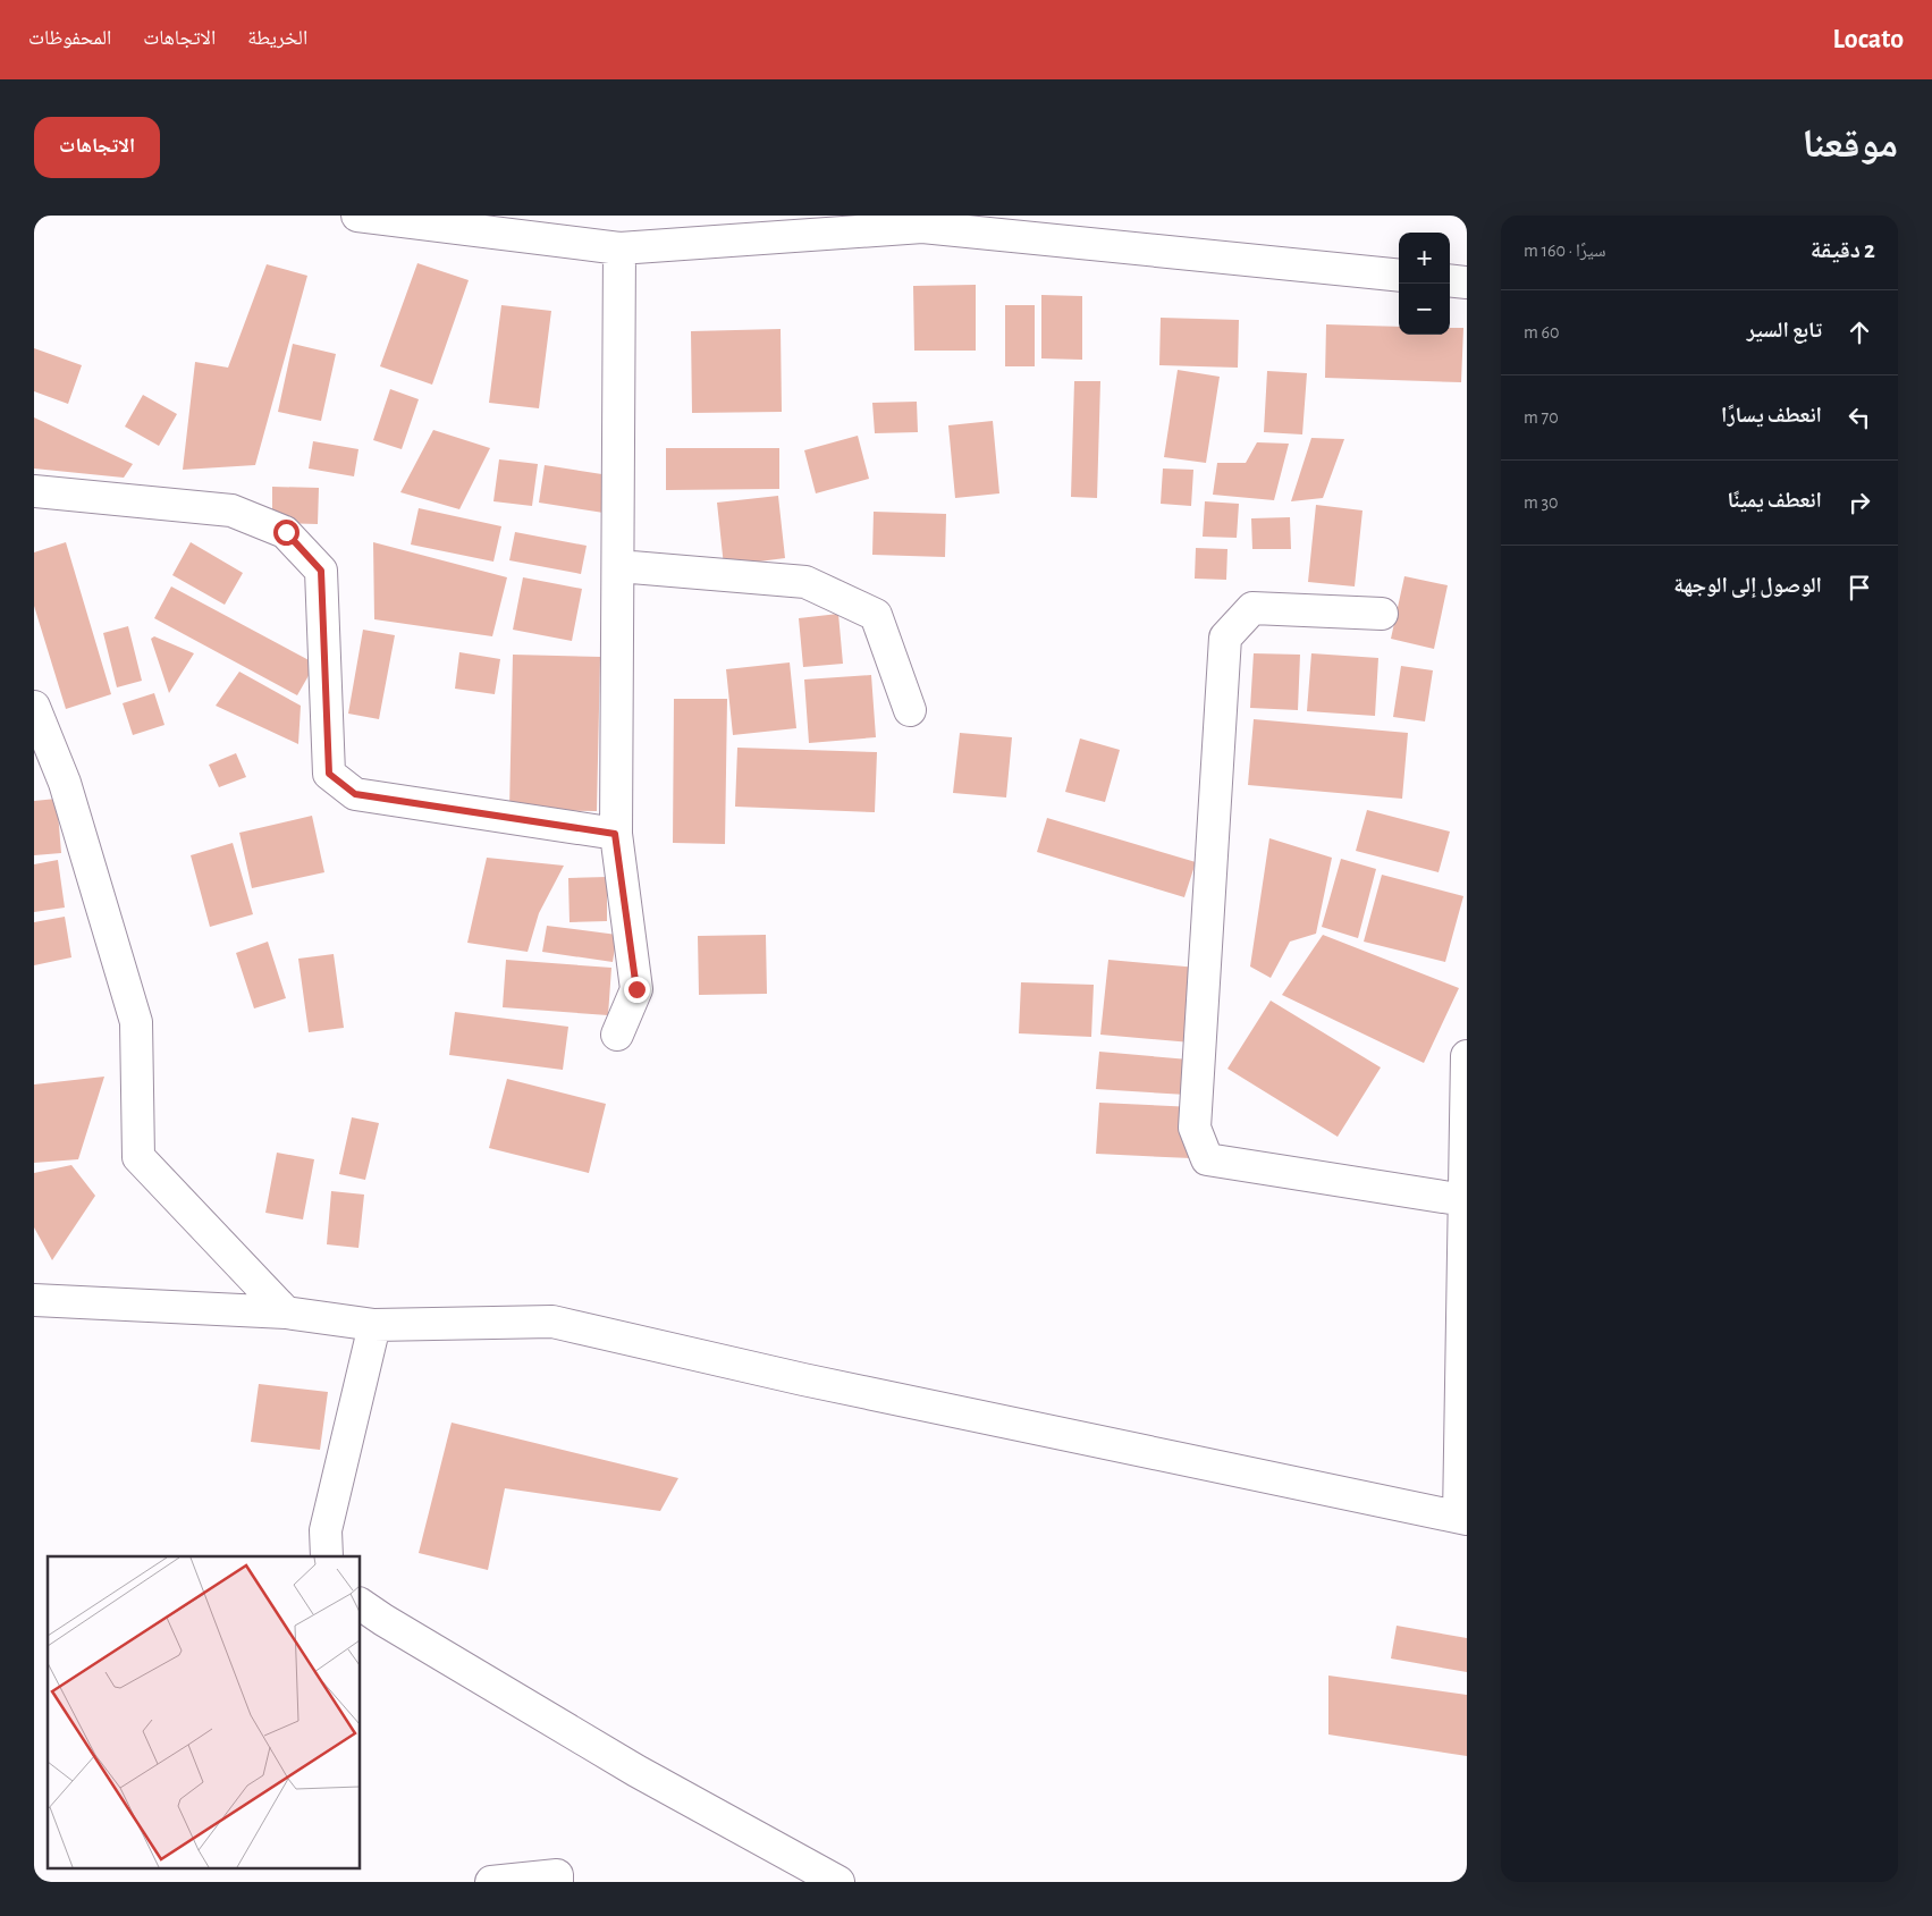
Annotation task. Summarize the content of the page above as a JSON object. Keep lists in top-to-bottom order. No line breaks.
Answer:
{"page":{"header":"Locato","nav":["الخريطة","الاتجاهات","المحفوظات"],"title":"موقعنا","buttons":"الاتجاهات","heading":["2 دقيقة","سيرًا · 160 m"],"map_buttons":["+","−"],"list":[["تابع السير","60 m"],["انعطف يسارًا","70 m"],["انعطف يمينًا","30 m"],"الوصول إلى الوجهة"]}}
